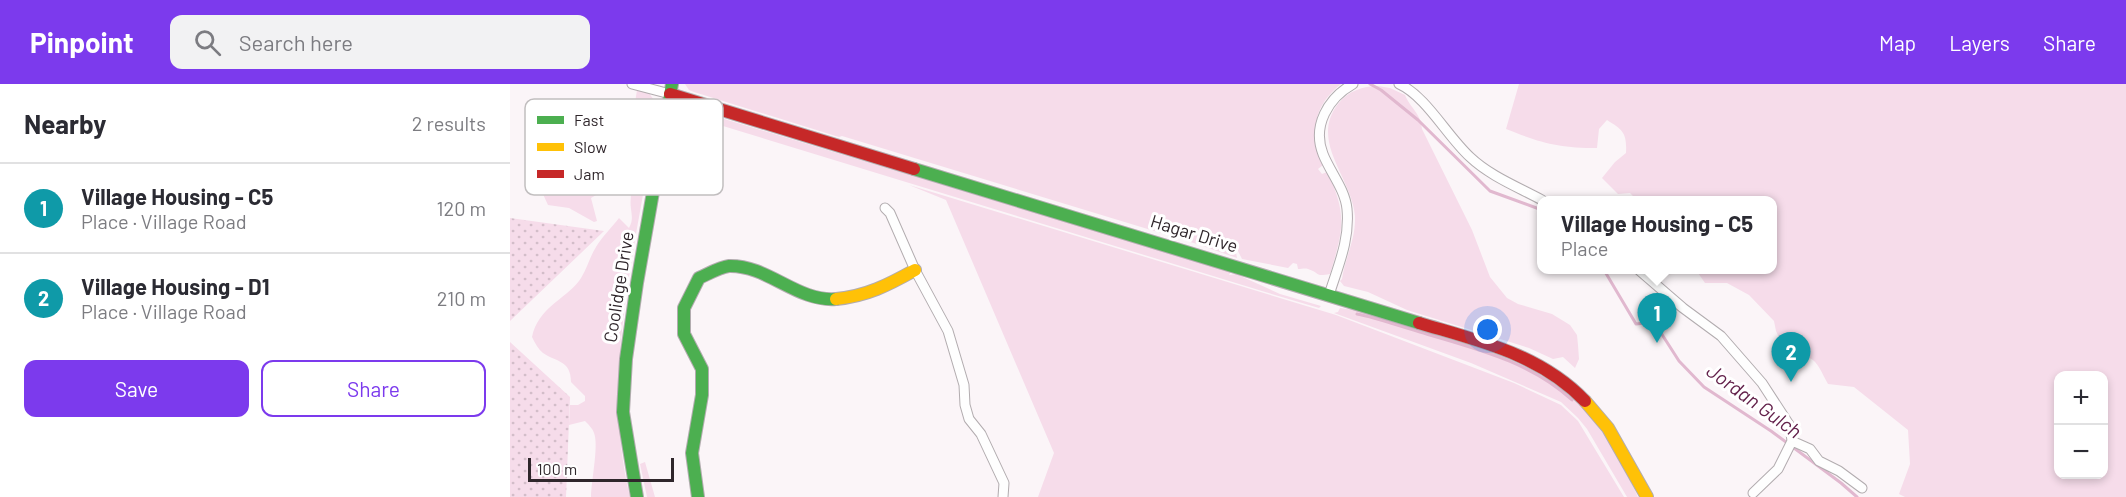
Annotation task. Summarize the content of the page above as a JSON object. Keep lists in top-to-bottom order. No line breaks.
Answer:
{"streets":{"main road":["Hagar Drive","Coolidge Drive"]},"water":["Jordan Gulch"],"legend":["Fast","Slow","Jam"],"scale_bar":"100 m","page":{"header":"Pinpoint","search":"Search here","nav":["Map","Layers","Share"],"heading":["Nearby","2 results"],"list":[{"mark":"1","name":"Village Housing - C5","note":"Place · Village Road","value":"120 m"},{"mark":"2","name":"Village Housing - D1","note":"Place · Village Road","value":"210 m"}],"popup":["Village Housing - C5","Place"],"pins":["1","2"],"buttons":["Save","Share"],"map_buttons":["+","−"],"scale":"100 m"}}
